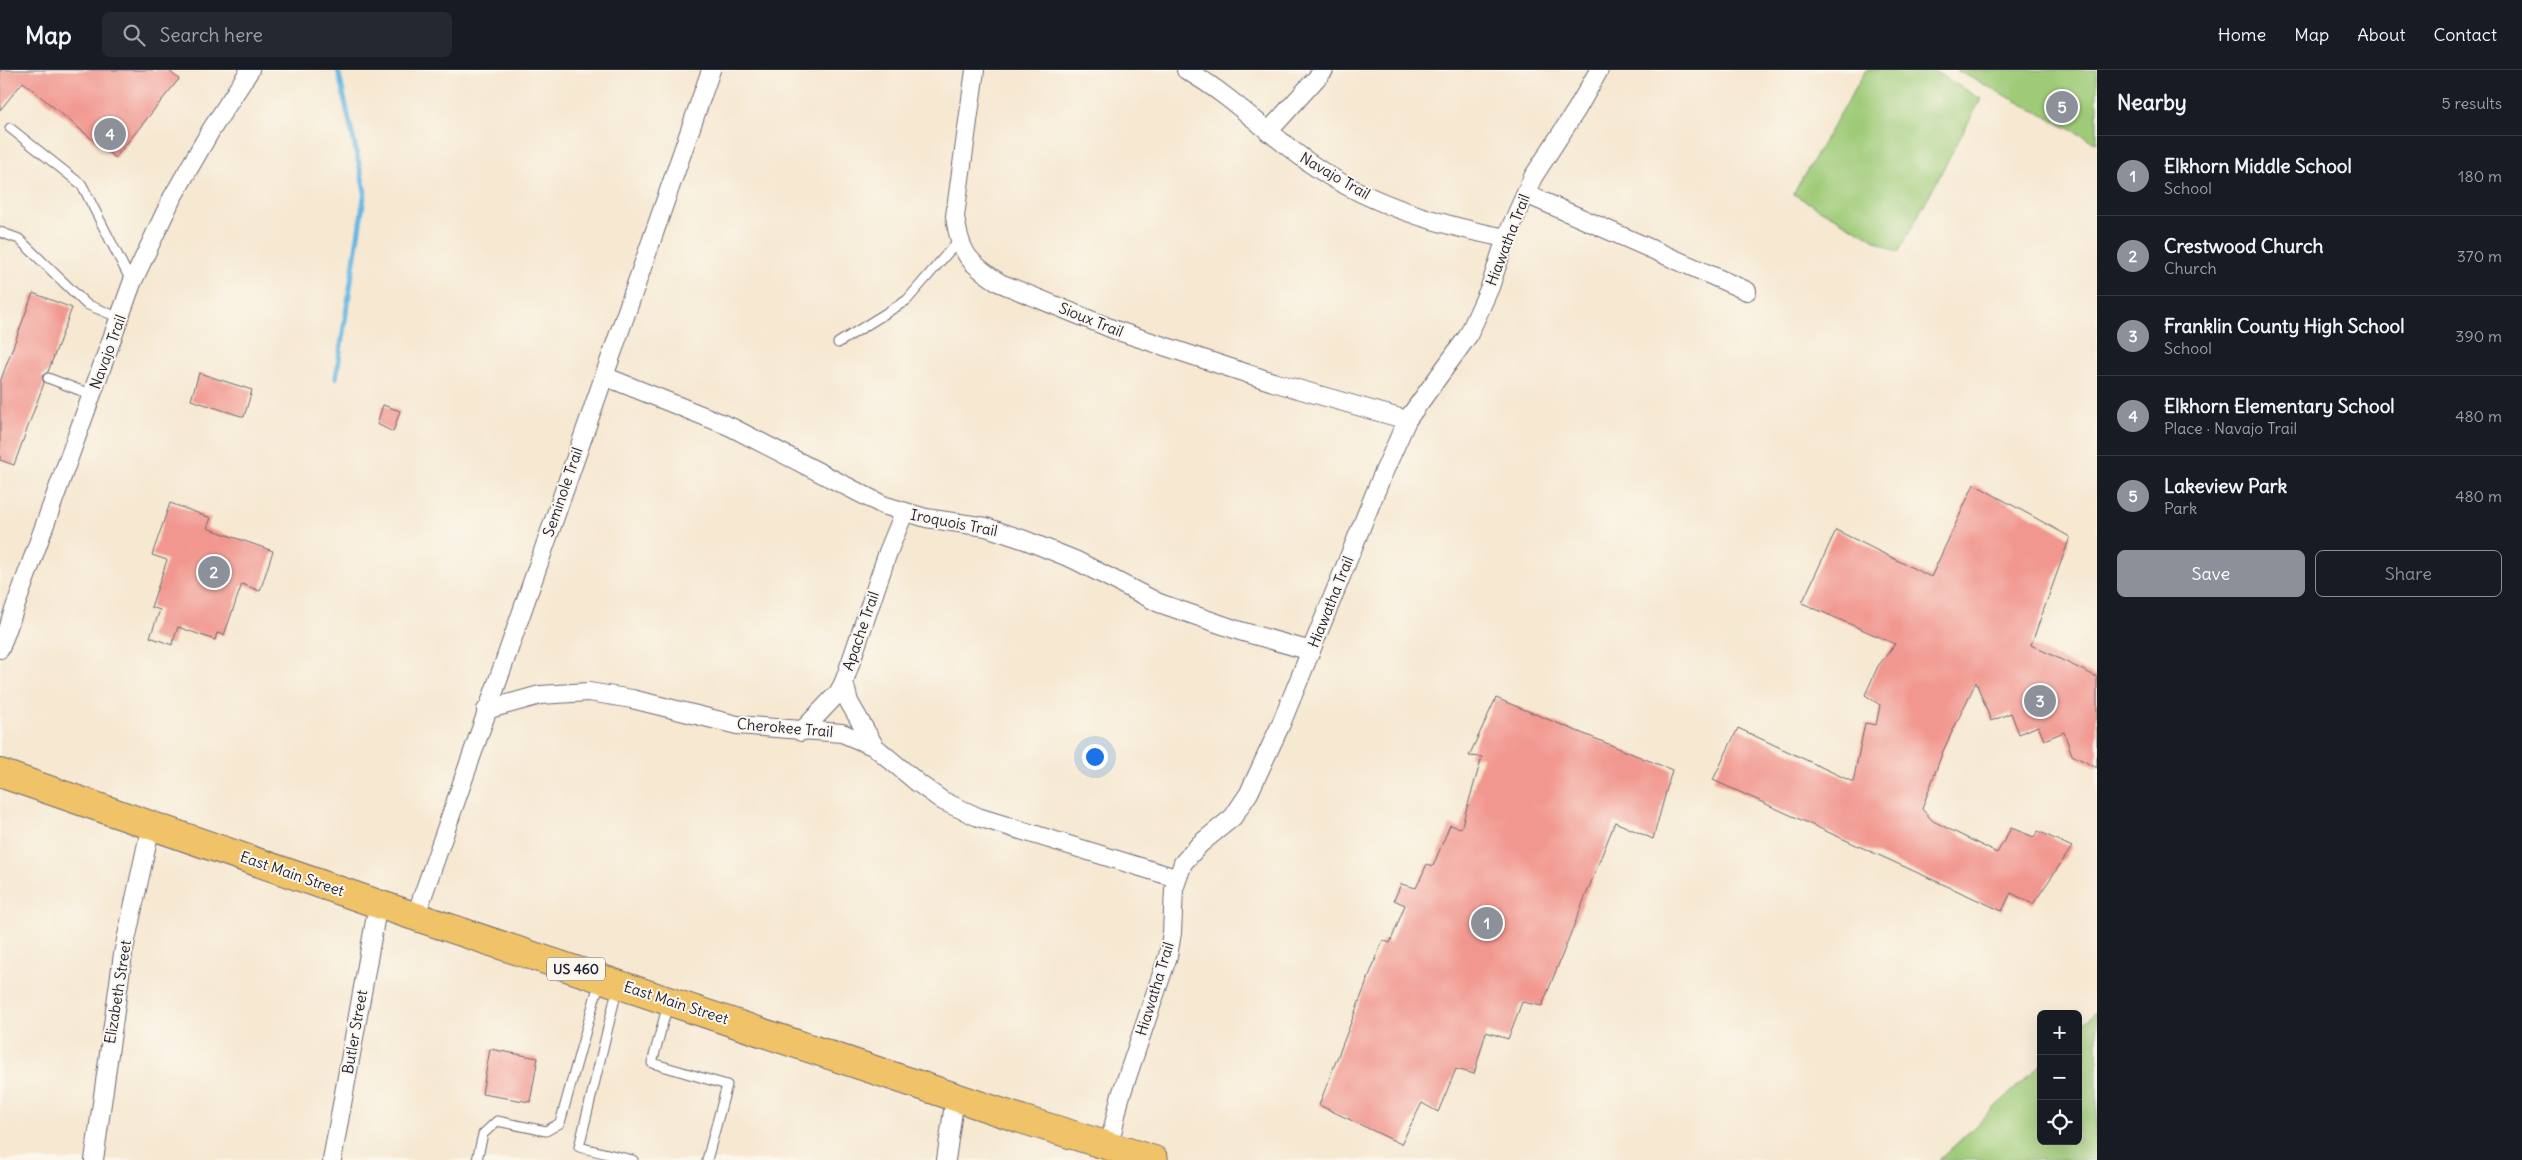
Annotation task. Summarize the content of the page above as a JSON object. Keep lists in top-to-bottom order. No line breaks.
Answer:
{"streets":{"main road":["East Main Street","US 460"],"street":["Navajo Trail","Hiawatha Trail","Sioux Trail","Seminole Trail","Iroquois Trail","Apache Trail","Cherokee Trail","Elizabeth Street","Butler Street"]},"crossings":[["Navajo Trail","Hiawatha Trail"],["Hiawatha Trail","Sioux Trail"],["Hiawatha Trail","Iroquois Trail"],["Hiawatha Trail","Cherokee Trail"],["Hiawatha Trail","East Main Street"],["Seminole Trail","Iroquois Trail"],["Seminole Trail","Cherokee Trail"],["Seminole Trail","East Main Street"],["Iroquois Trail","Apache Trail"],["Apache Trail","Cherokee Trail"],["East Main Street","Elizabeth Street"],["East Main Street","Butler Street"]],"page":{"header":"Map","search":"Search here","nav":["Home","Map","About","Contact"],"heading":["Nearby","5 results"],"pins":["5","4","2","3","1"],"list":[{"mark":"1","name":"Elkhorn Middle School","note":"School","value":"180 m"},{"mark":"2","name":"Crestwood Church","note":"Church","value":"370 m"},{"mark":"3","name":"Franklin County High School","note":"School","value":"390 m"},{"mark":"4","name":"Elkhorn Elementary School","note":"Place · Navajo Trail","value":"480 m"},{"mark":"5","name":"Lakeview Park","note":"Park","value":"480 m"}],"buttons":["Save","Share"],"map_buttons":["+","−"]}}
